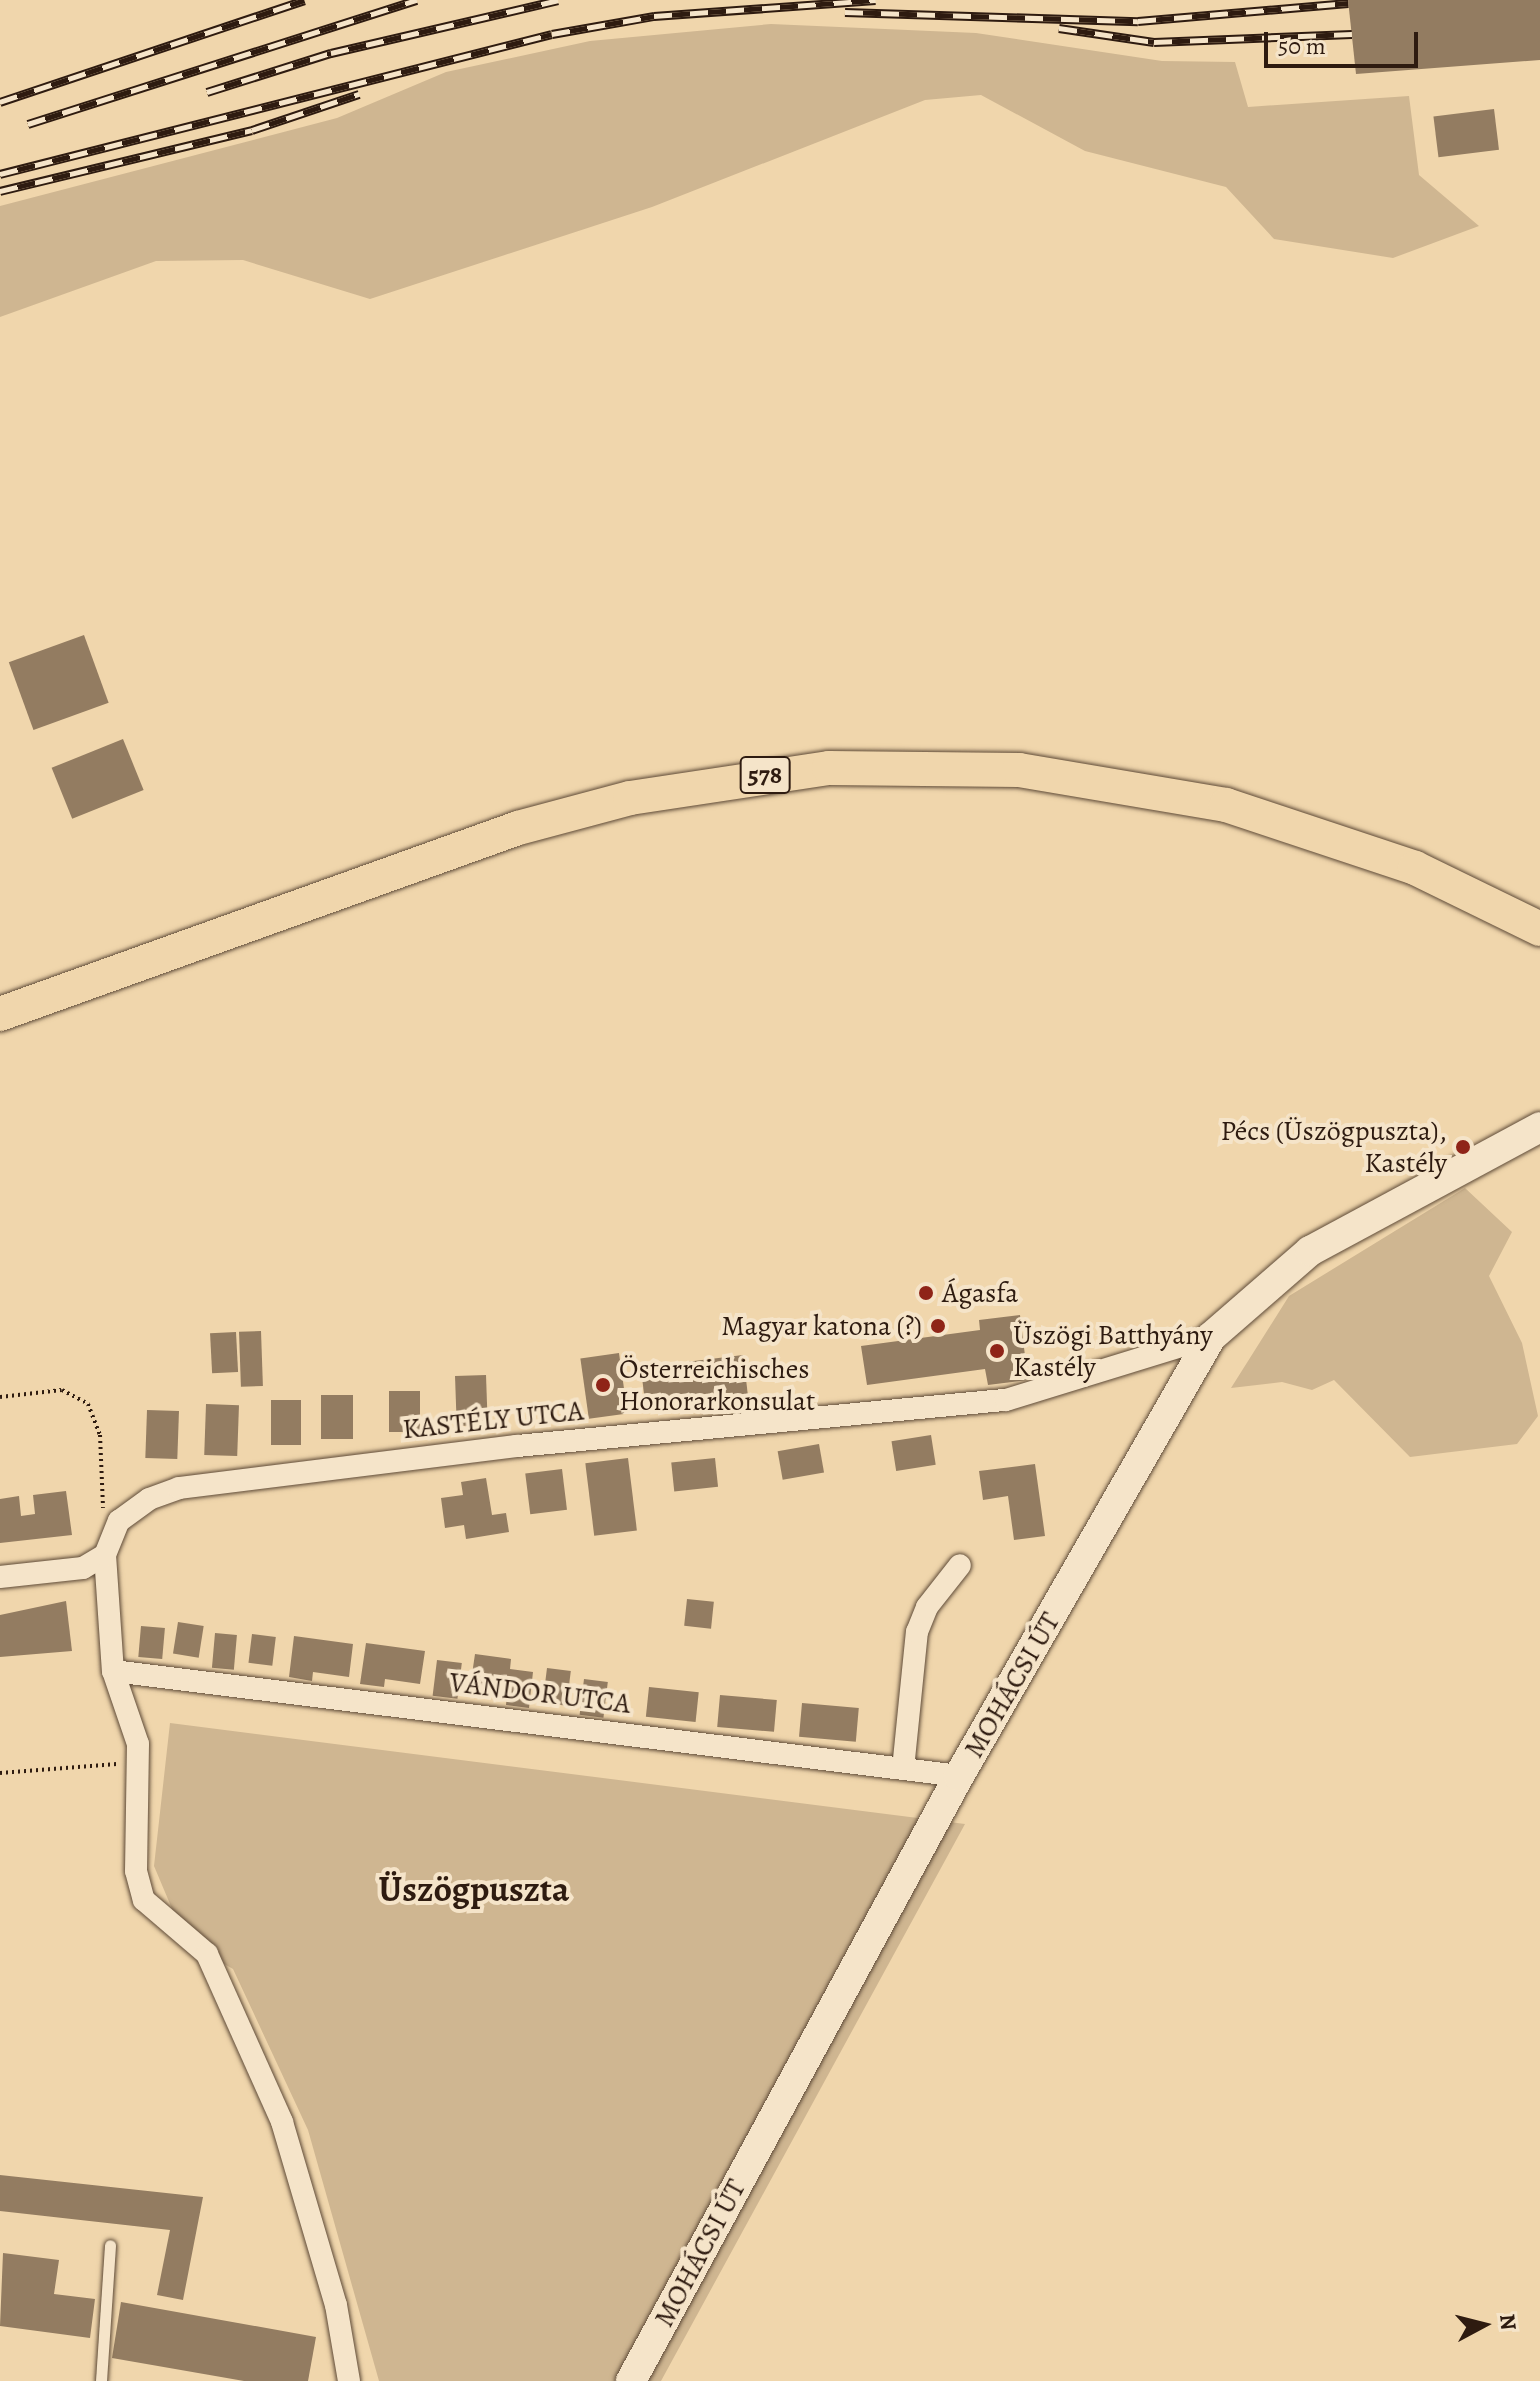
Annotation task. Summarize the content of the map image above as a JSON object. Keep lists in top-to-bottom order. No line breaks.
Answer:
{"streets":{"main road":["578","MOHÁCSI ÚT"],"street":["KASTÉLY UTCA","VÁNDOR UTCA"]},"crossings":[["KASTÉLY UTCA","MOHÁCSI ÚT"],["MOHÁCSI ÚT","VÁNDOR UTCA"]],"districts":["Üszögpuszta"],"places":["Pécs (Üszögpuszta), Kastély","Ágasfa","Magyar katona (?)","Üszögi Batthyány Kastély","Österreichisches Honorarkonsulat"],"scale_bar":"50 m","north":"right"}
